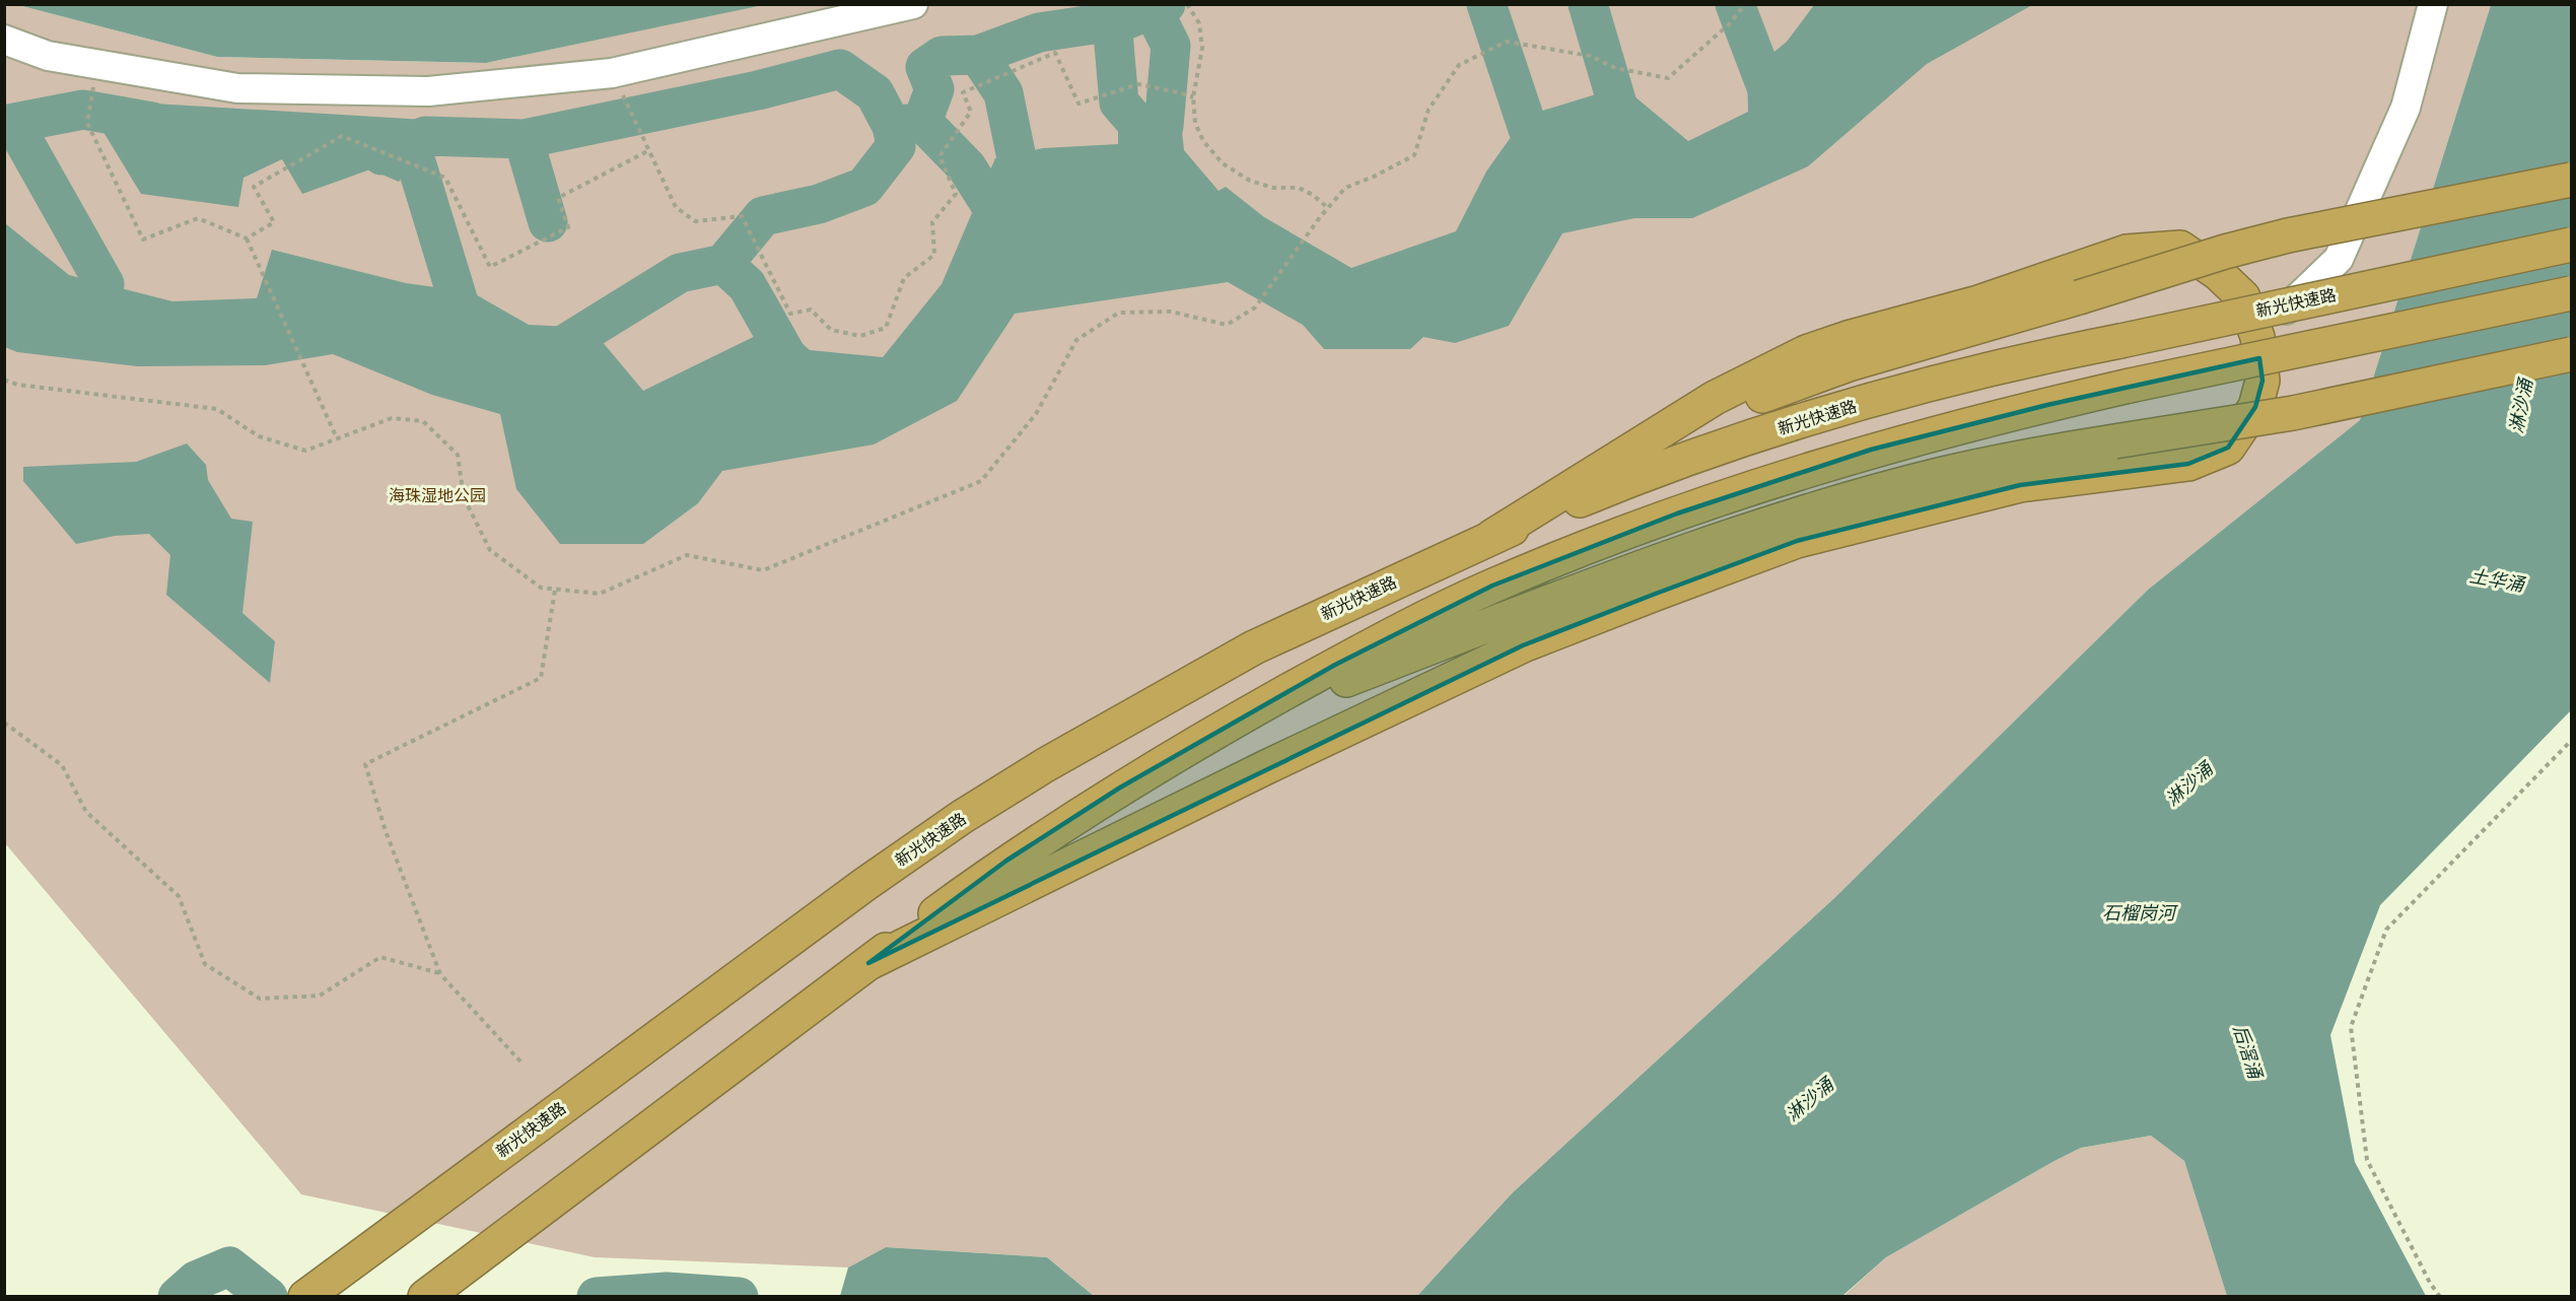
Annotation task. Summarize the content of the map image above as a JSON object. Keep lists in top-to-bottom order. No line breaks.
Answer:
{"streets":{"highway":["新光快速路"]},"water":["淋沙涌","土华涌","石榴岗河","后滘涌"],"parks":["海珠湿地公园"]}
